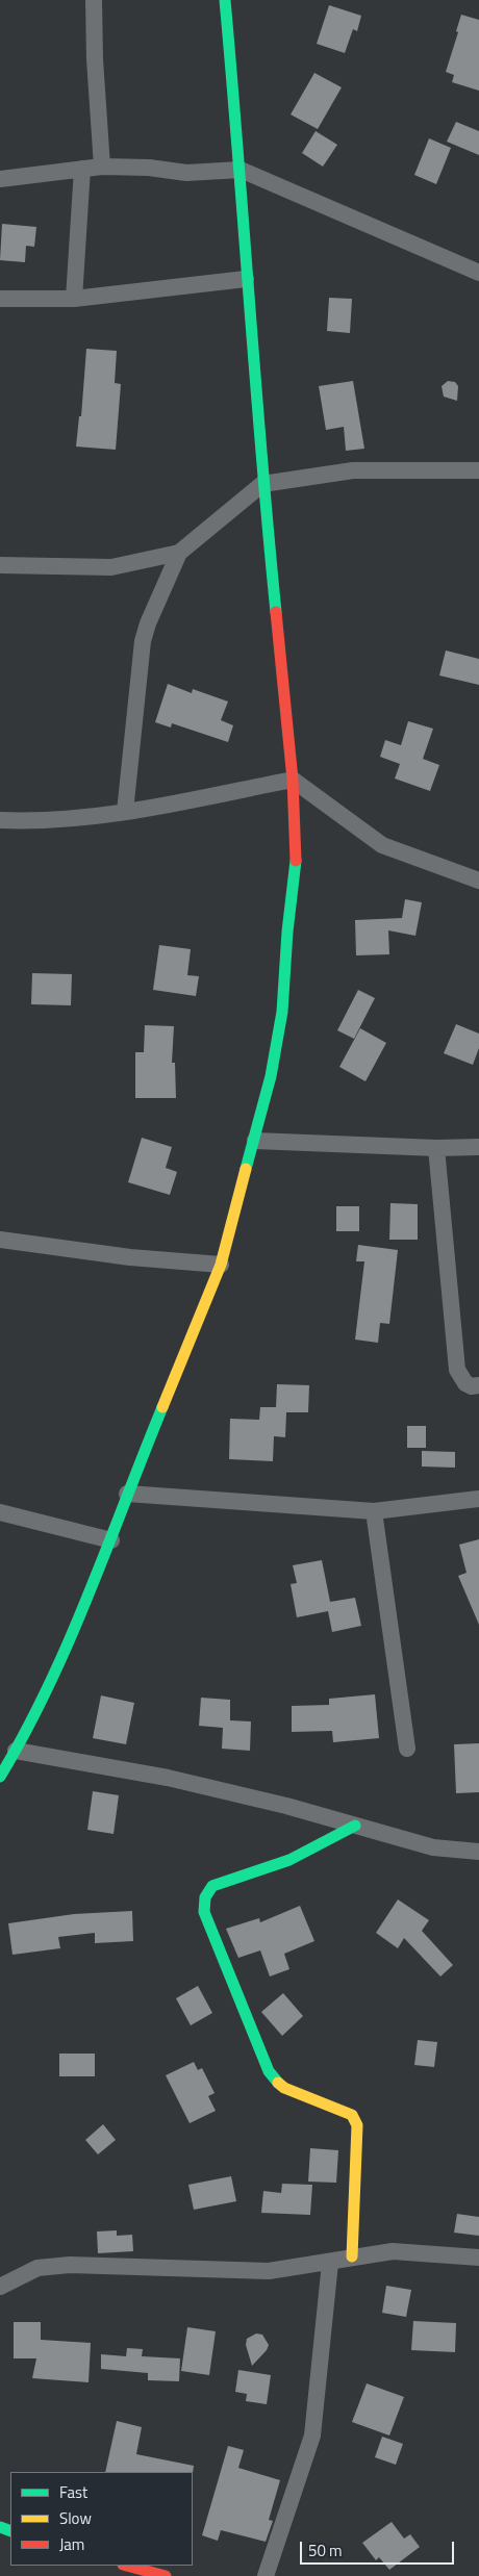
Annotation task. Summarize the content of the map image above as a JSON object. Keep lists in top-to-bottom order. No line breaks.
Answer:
{"legend":["Fast","Slow","Jam"],"scale_bar":"50 m"}
